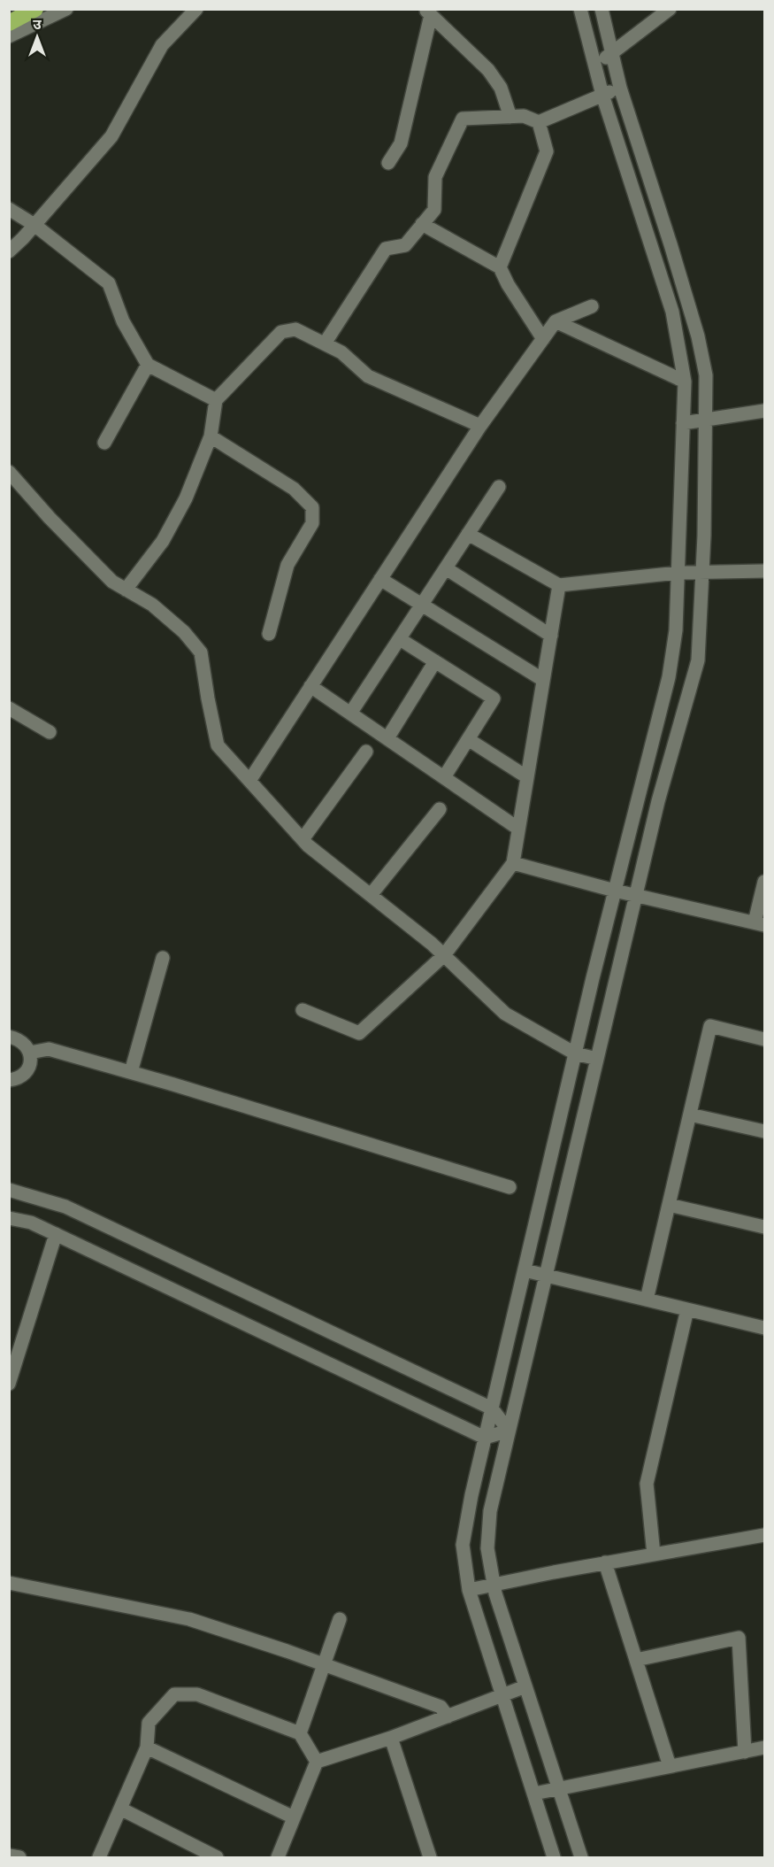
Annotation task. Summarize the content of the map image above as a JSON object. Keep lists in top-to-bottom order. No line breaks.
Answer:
{"north":"top"}
